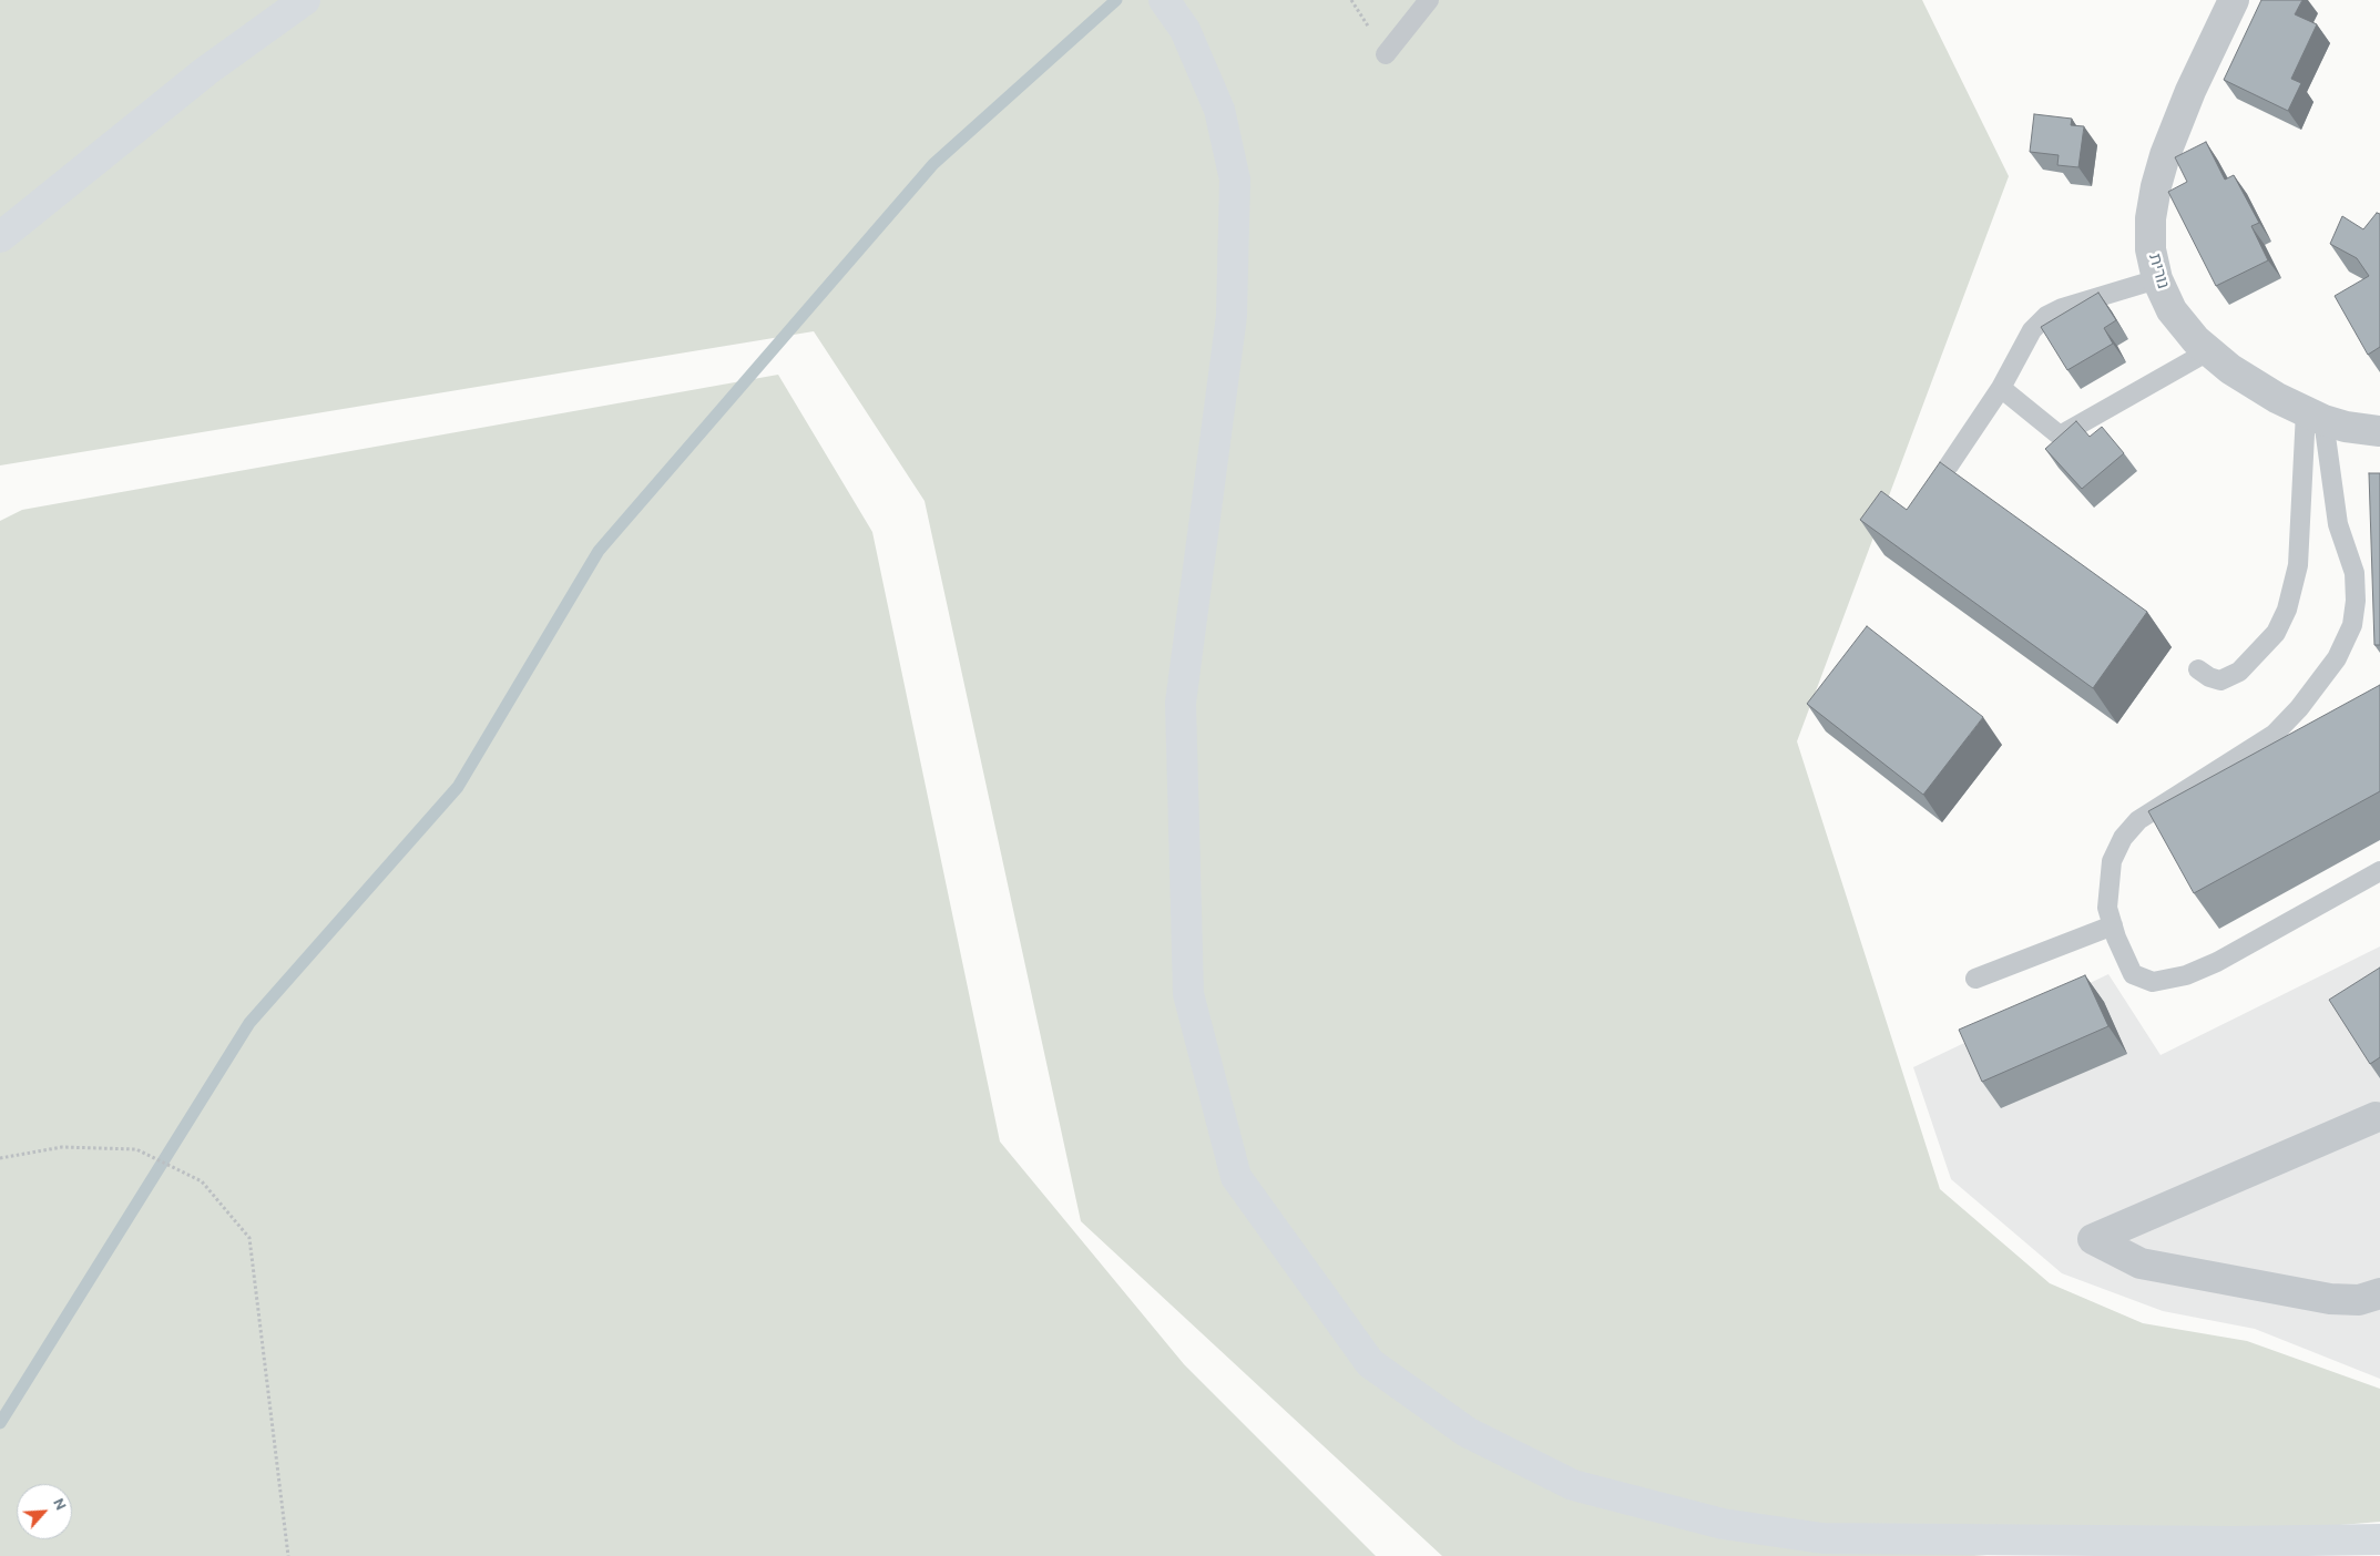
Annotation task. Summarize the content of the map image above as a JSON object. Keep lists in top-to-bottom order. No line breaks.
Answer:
{"streets":{"street":["נורית"]},"north":"top right"}
